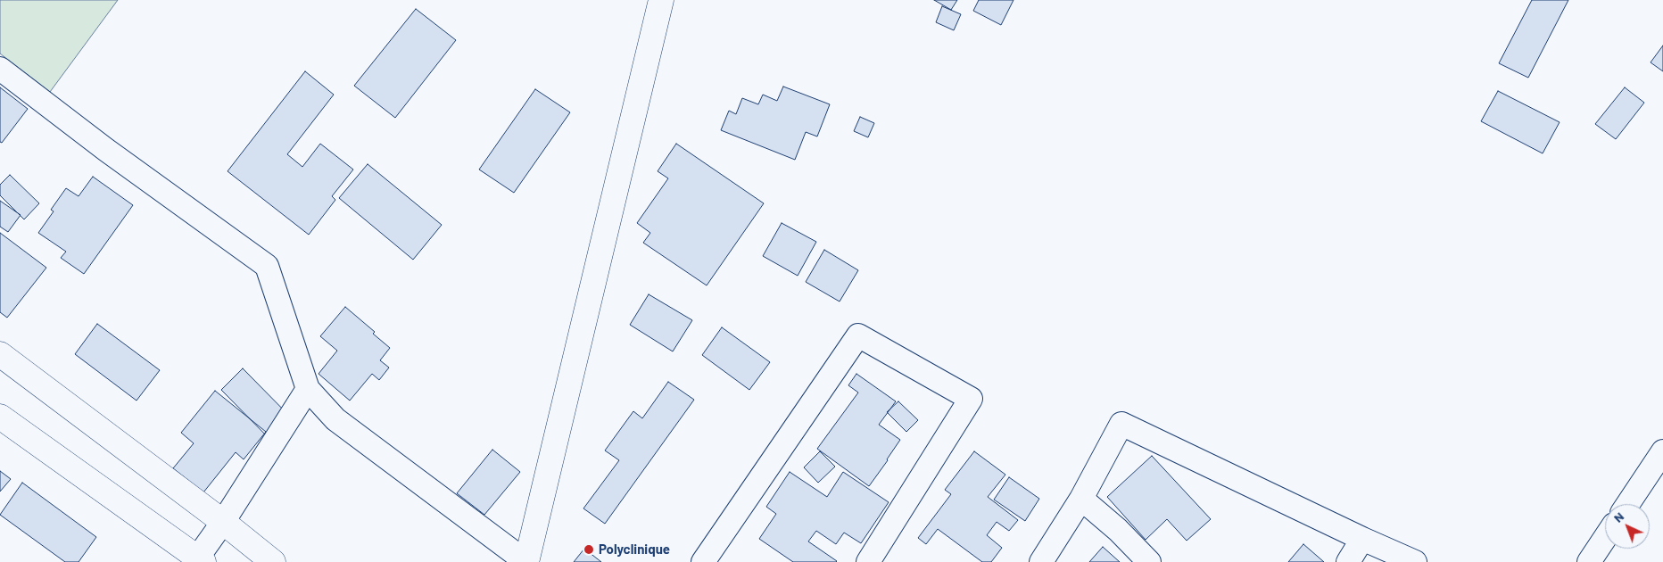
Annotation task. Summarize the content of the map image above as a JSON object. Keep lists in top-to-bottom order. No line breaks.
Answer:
{"places":["Polyclinique"],"north":"top left"}
